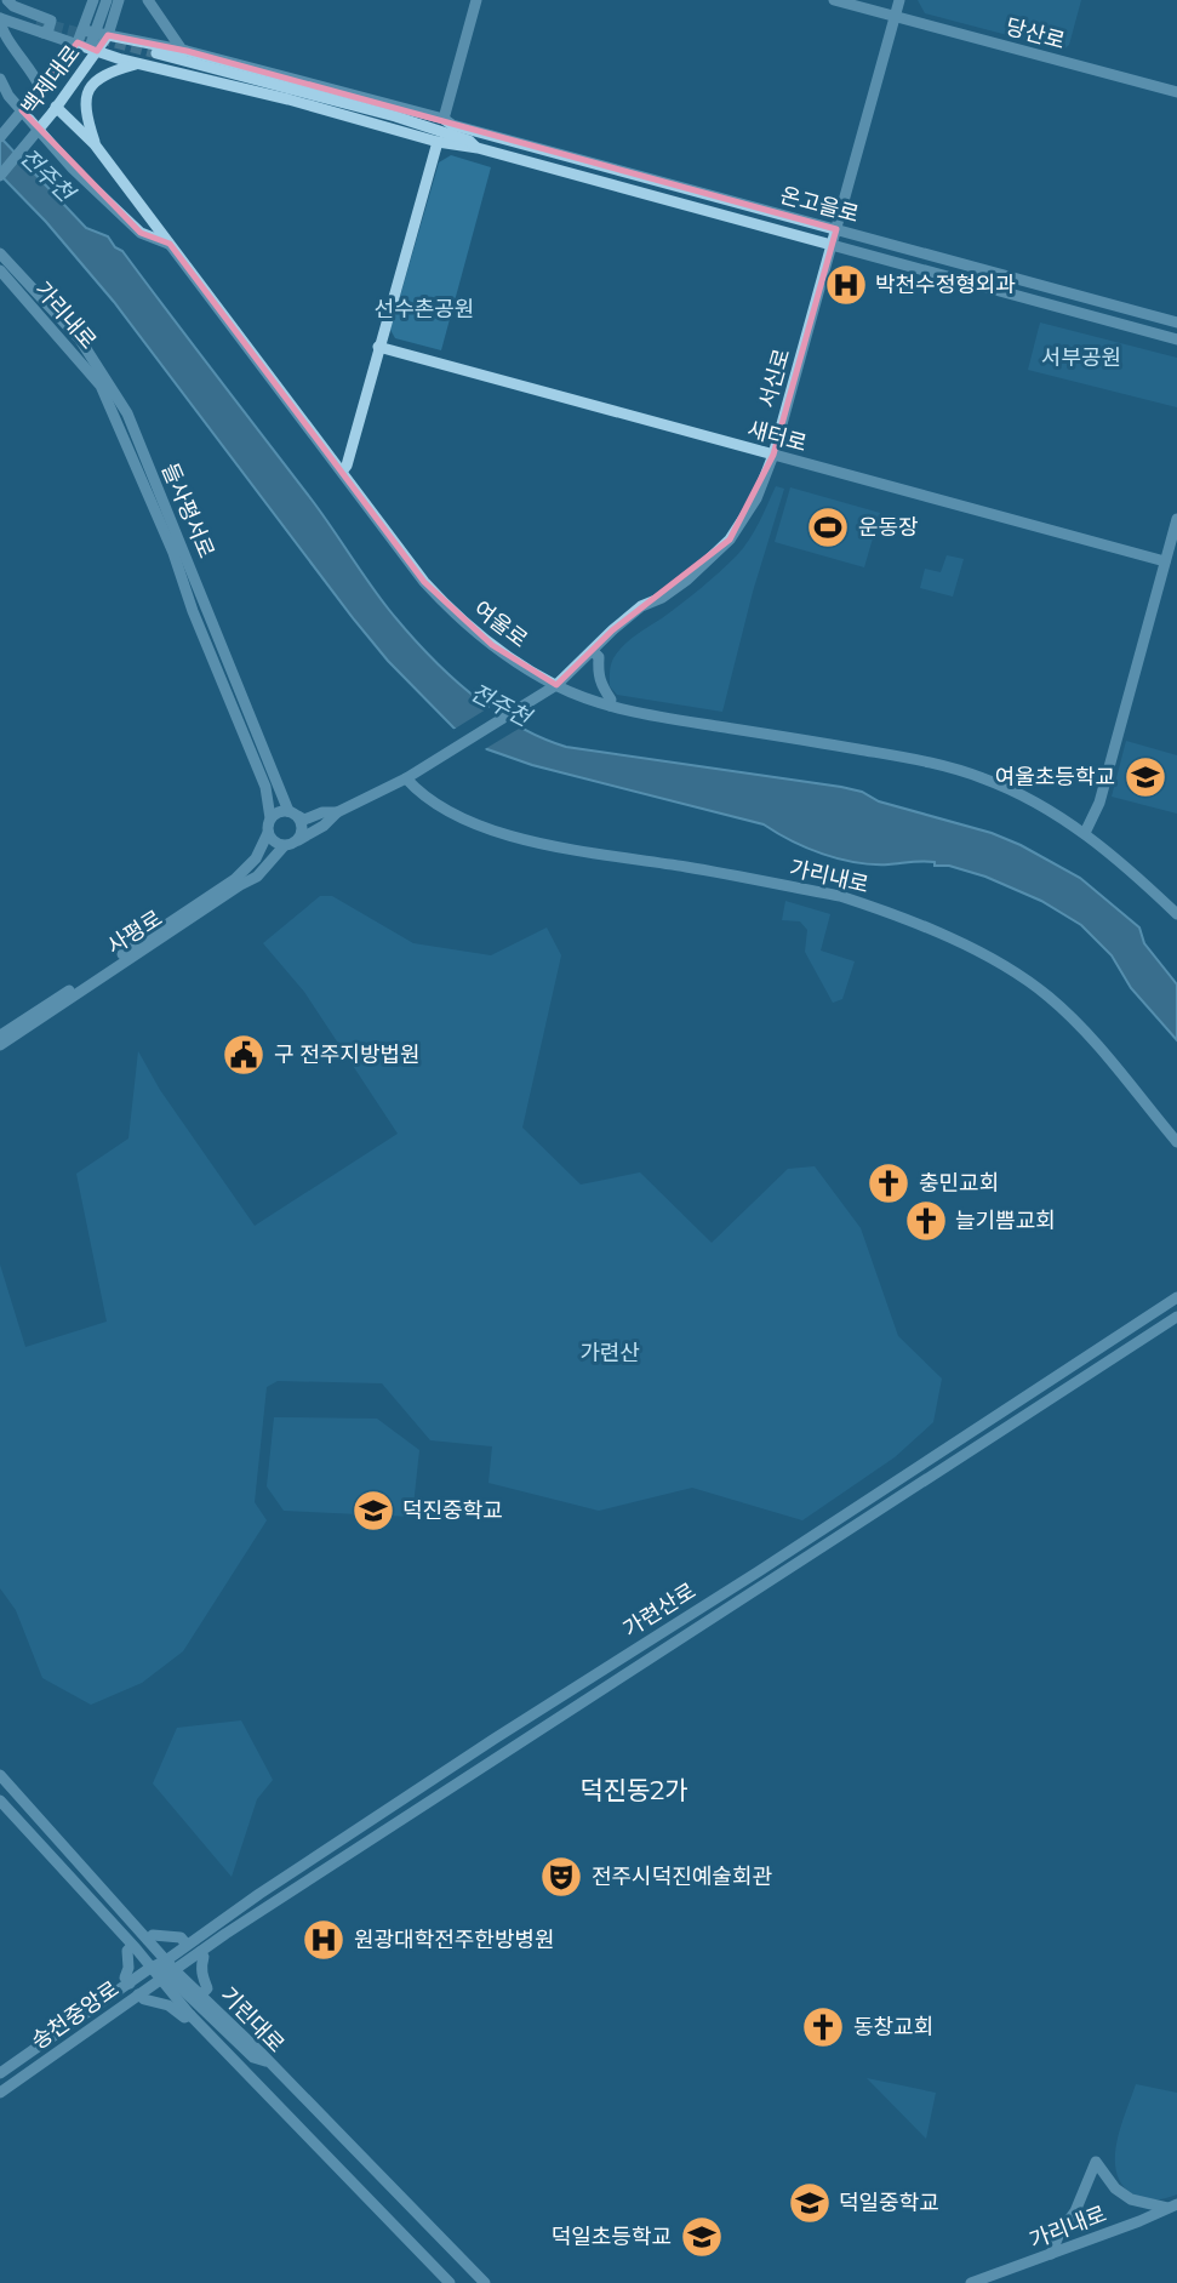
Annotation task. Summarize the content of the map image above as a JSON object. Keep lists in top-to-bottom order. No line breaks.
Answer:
{"streets":{"street":["당산로","백제대로","온고을로","가리내로","서신로","새터로","들사평서로","여울로","사평로","가련산로","송천중앙로","기린대로"]},"crossings":[["당산로","서신로"],["백제대로","온고을로"],["백제대로","여울로"],["온고을로","서신로"],["가리내로","들사평서로"],["가리내로","사평로"],["서신로","새터로"],["서신로","여울로"],["서신로","사평로"],["들사평서로","사평로"],["가련산로","송천중앙로"],["가련산로","기린대로"],["송천중앙로","기린대로"]],"districts":["덕진동2가"],"water":["전주천"],"parks":["선수촌공원","서부공원","가련산"],"places":{"hospital":["박천수정형외과","원광대학전주한방병원"],"sports":["운동장"],"school or university":["여울초등학교","덕진중학교","덕일중학교","덕일초등학교"],"public building":["구 전주지방법원"],"church":["충민교회","늘기쁨교회","동창교회"],"theatre":["전주시덕진예술회관"]}}
